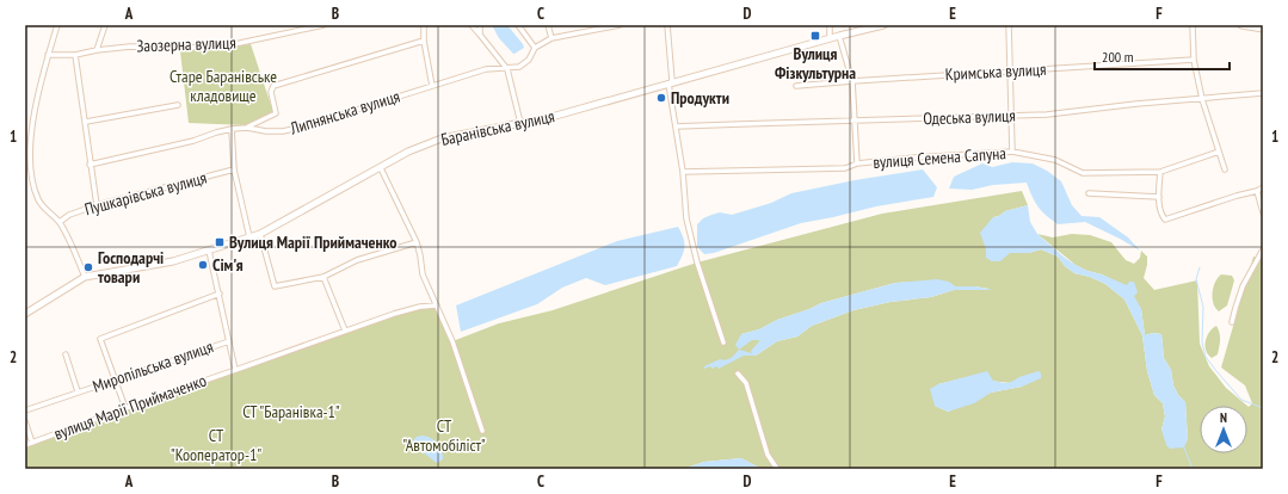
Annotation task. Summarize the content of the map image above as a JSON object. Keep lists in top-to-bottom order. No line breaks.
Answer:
{"streets":{"main road":["Баранівська вулиця"],"street":["Заозерна вулиця","Кримська вулиця","Липнянська вулиця","Одеська вулиця","вулиця Семена Сапуна","Пушкарівська вулиця","Миропільська вулиця","вулиця Марії Приймаченко"]},"parks":["Старе Баранівське кладовище","СТ \"Баранівка-1\"","СТ \"Автомобіліст\"","СТ \"Кооператор-1\""],"places":{"transit":["Вулиця Фізкультурна","Вулиця Марії Приймаченко"],"other":["Продукти","Сім'я","Господарчі товари"]},"scale_bar":"200 m","north":"top","grid":{"columns":["A","B","C","D","E","F"],"rows":["1","2"]}}
